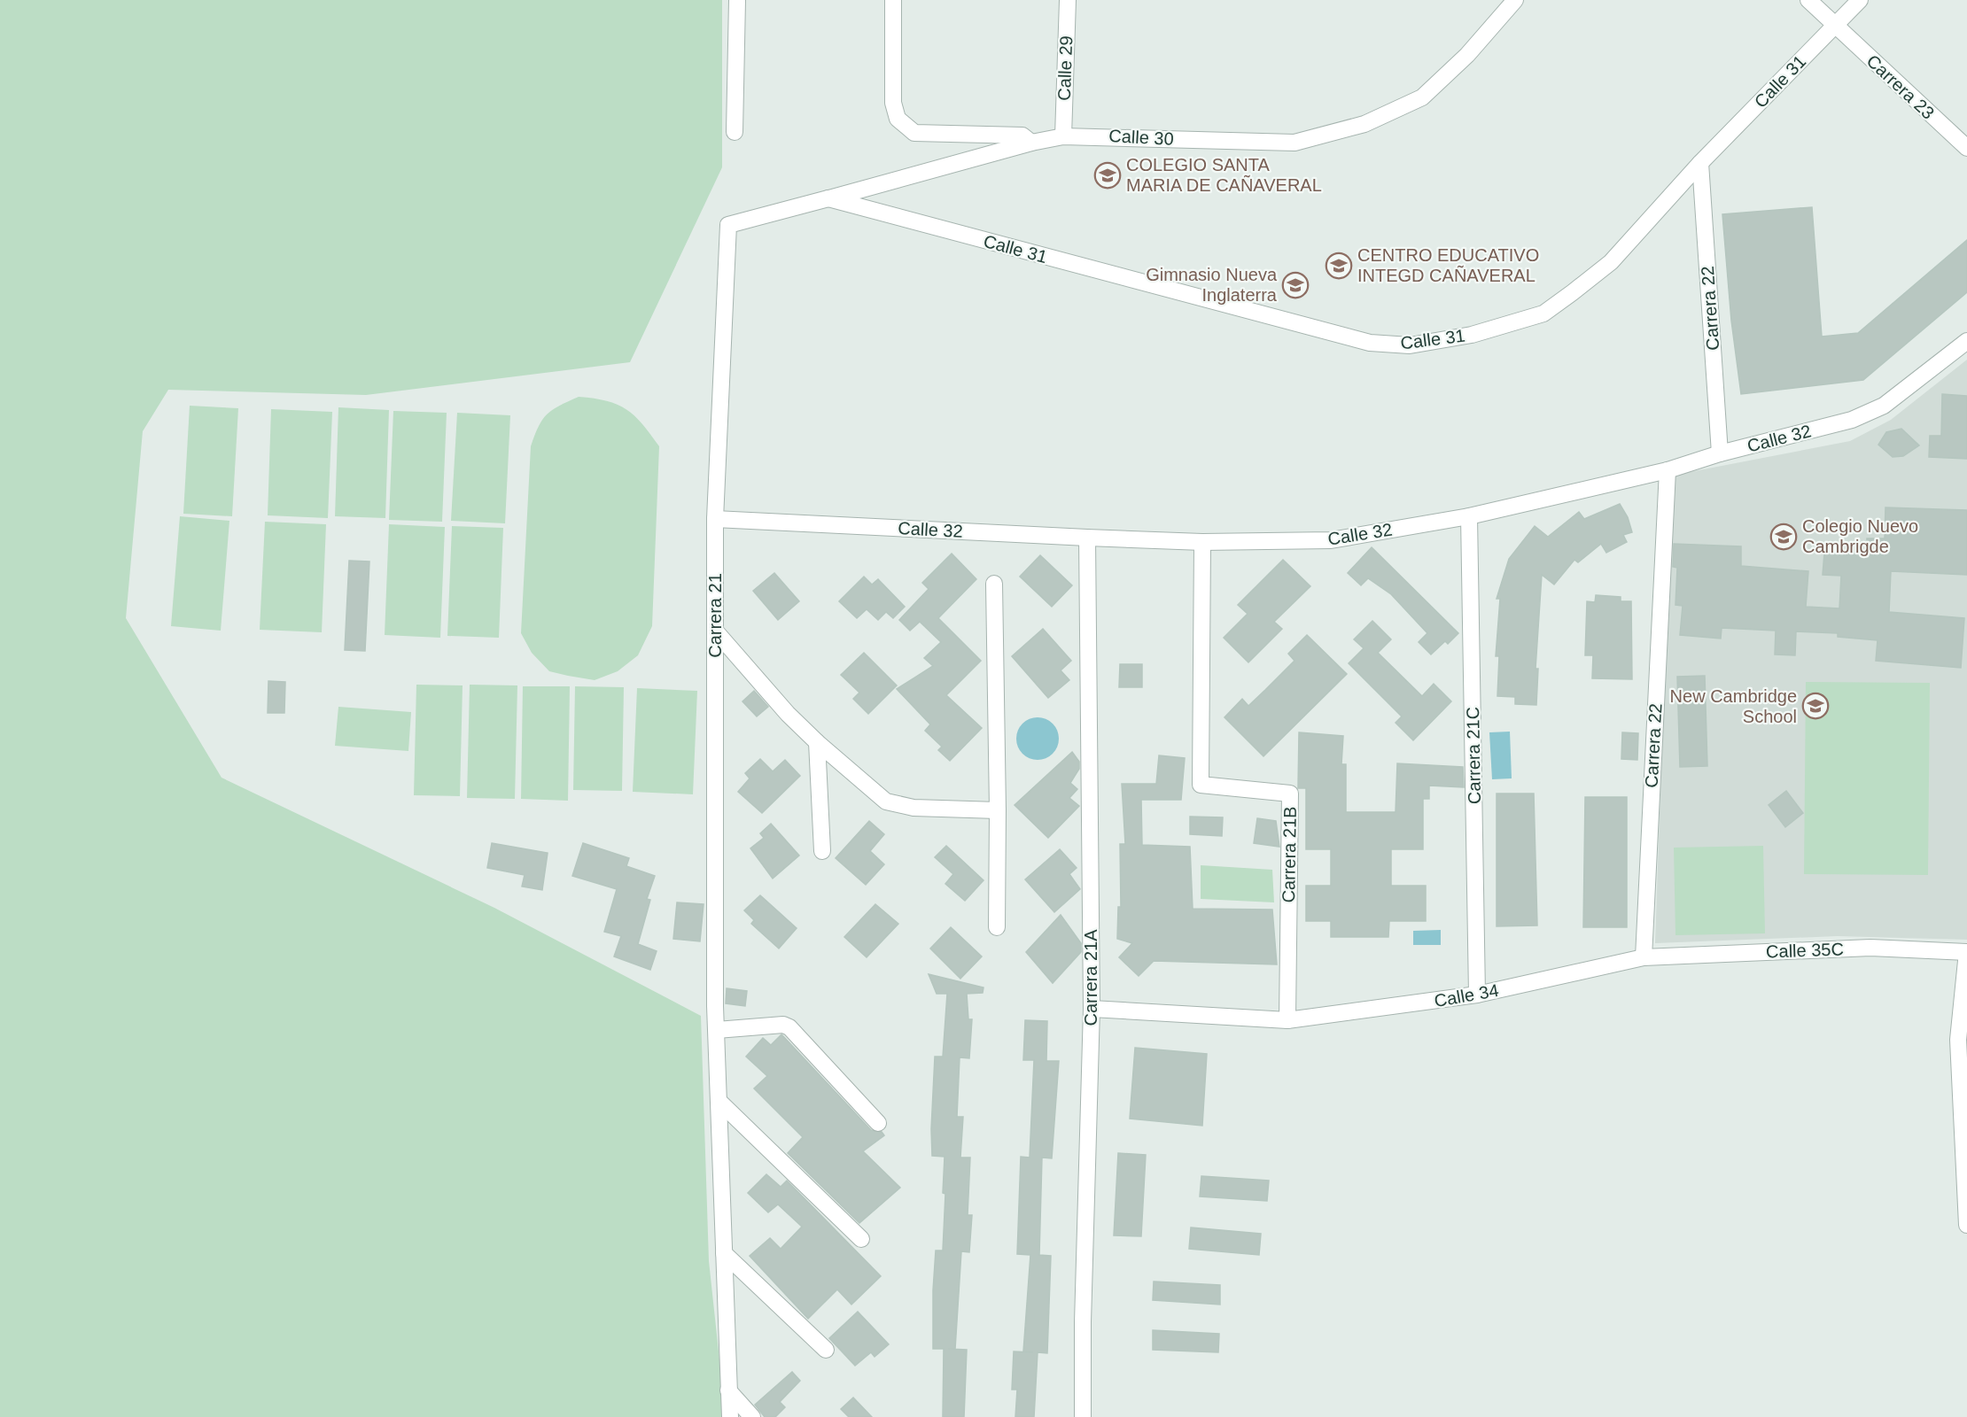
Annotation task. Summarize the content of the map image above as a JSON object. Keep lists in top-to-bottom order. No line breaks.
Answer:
{"streets":{"street":["Calle 29","Calle 31","Carrera 23","Calle 30","Carrera 22","Calle 32","Carrera 21","Carrera 21C","Carrera 21B","Calle 35C","Carrera 21A","Calle 34"]},"crossings":[["Calle 29","Calle 30"],["Calle 31","Carrera 23"],["Calle 31","Calle 30"],["Calle 31","Carrera 22"],["Calle 30","Carrera 21"],["Carrera 22","Calle 32"],["Carrera 22","Calle 35C"],["Carrera 22","Calle 34"],["Calle 32","Carrera 21"],["Calle 32","Carrera 21C"],["Calle 32","Carrera 21B"],["Calle 32","Carrera 21A"],["Carrera 21C","Calle 34"],["Carrera 21B","Calle 34"],["Calle 35C","Calle 34"]],"places":{"school or university":["COLEGIO SANTA MARIA DE CAÑAVERAL","CENTRO EDUCATIVO INTEGD CAÑAVERAL","Gimnasio Nueva Inglaterra","Colegio Nuevo Cambrigde","New Cambridge School"]}}
